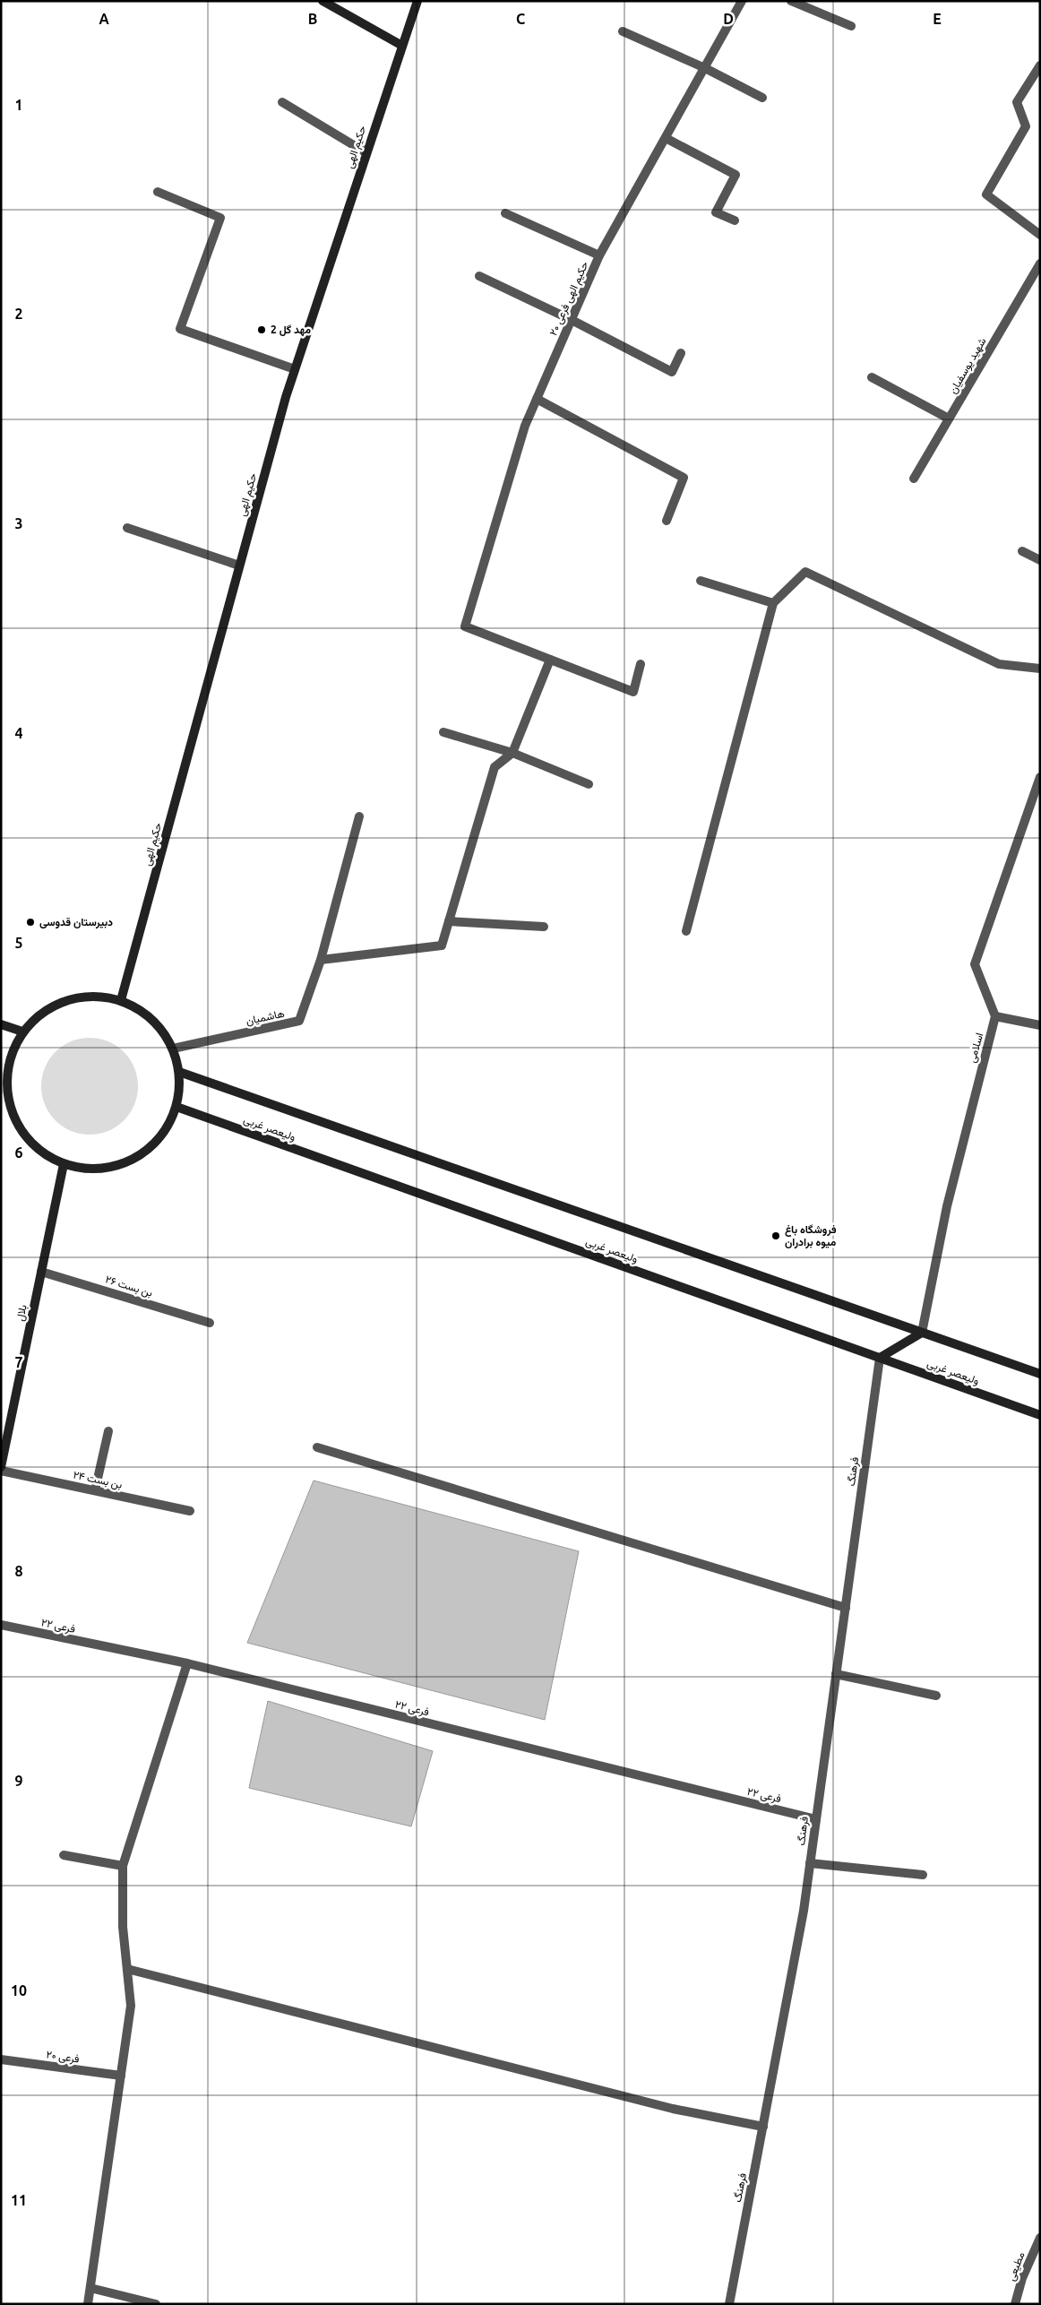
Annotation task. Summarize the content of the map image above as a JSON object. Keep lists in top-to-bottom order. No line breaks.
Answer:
{"streets":{"main road":["حکیم الهی","ولیعصر غربی","بلال"],"street":["حکیم الهی فرعی ۲۰","شهید یوسفیان","هاشمیان","اسلامی","بن بست ۲۶","فرهنگ","بن بست ۲۴","فرعی ۲۲","فرعی ۲۰","مطیعی"]},"crossings":[["اسلامی","ولیعصر غربی"],["ولیعصر غربی","فرهنگ"],["بن بست ۲۶","بلال"],["فرهنگ","فرعی ۲۲"]],"places":["مهد گل 2","دبیرستان قدوسی","فروشگاه باغ میوه برادران"],"grid":{"columns":["A","B","C","D","E"],"rows":["1","2","3","4","5","6","7","8","9","10","11"]}}
